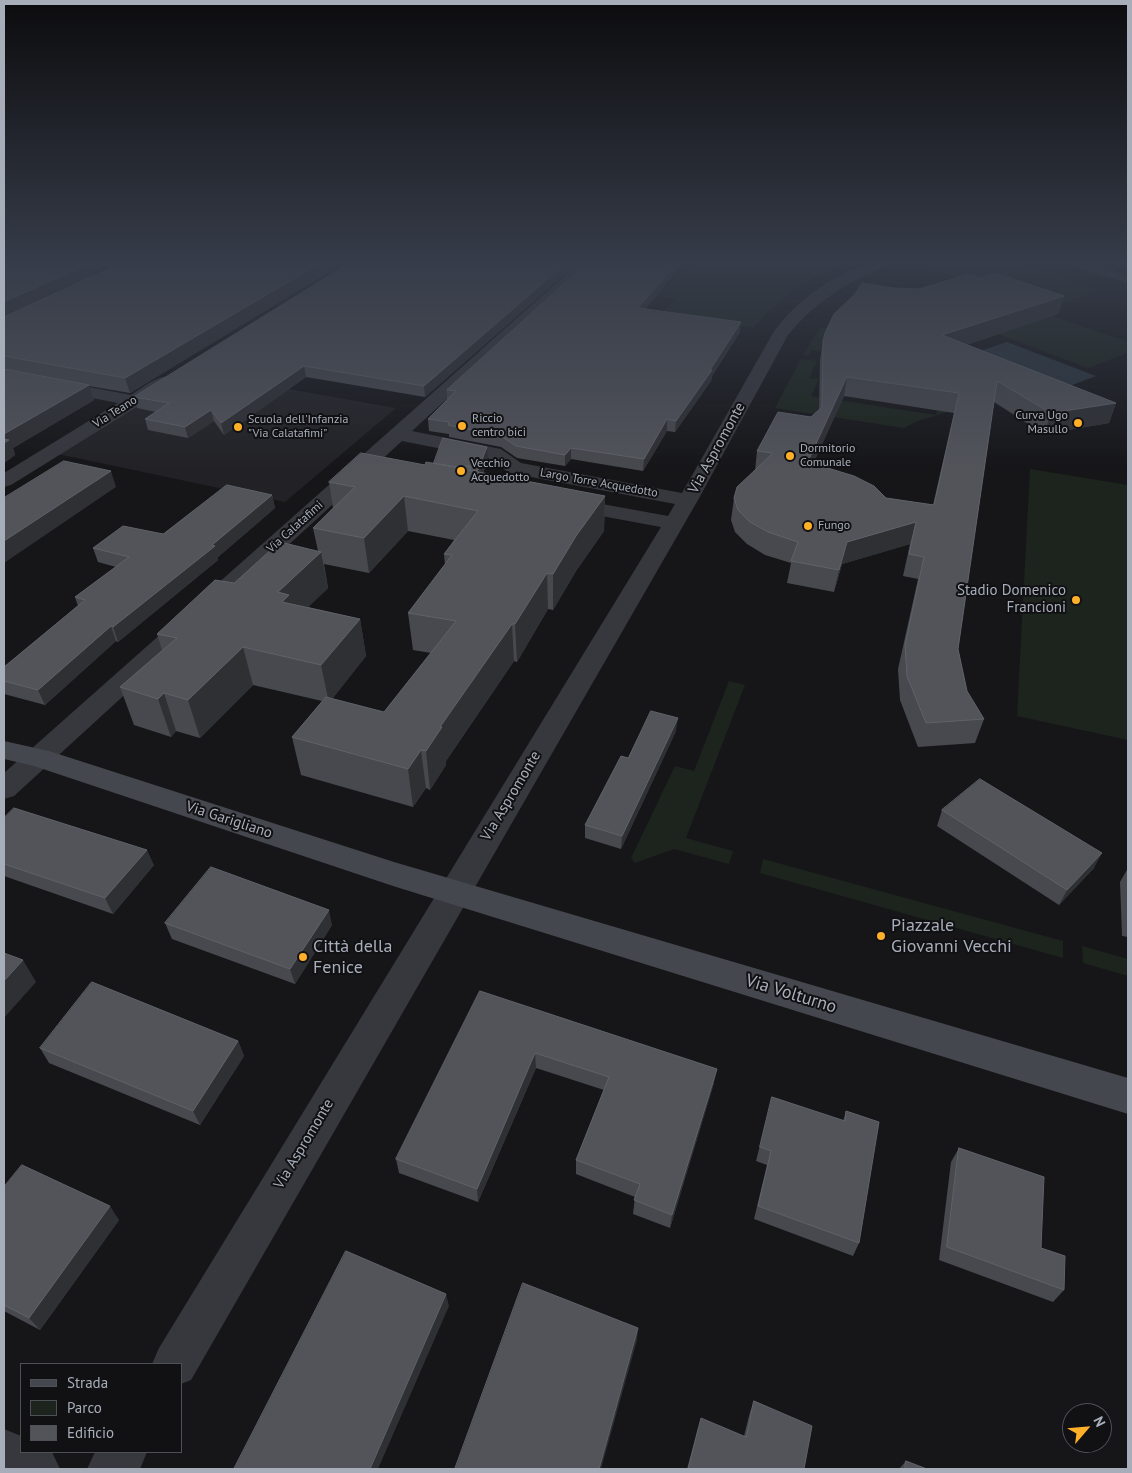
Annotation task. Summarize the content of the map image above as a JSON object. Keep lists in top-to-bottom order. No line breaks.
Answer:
{"streets":{"main road":["Via Garigliano","Via Volturno"],"street":["Via Teano","Via Aspromonte","Largo Torre Acquedotto","Via Calatafimi"]},"crossings":[["Via Aspromonte","Largo Torre Acquedotto"],["Via Aspromonte","Via Garigliano"],["Via Aspromonte","Via Volturno"],["Largo Torre Acquedotto","Via Calatafimi"],["Via Calatafimi","Via Garigliano"],["Via Garigliano","Via Volturno"]],"places":["Curva Ugo Masullo","Riccio centro bici","Scuola dell'Infanzia \"Via Calatafimi\"","Dormitorio Comunale","Vecchio Acquedotto","Fungo","Stadio Domenico Francioni","Piazzale Giovanni Vecchi","Città della Fenice"],"legend":["Strada","Parco","Edificio"],"north":"top right"}
